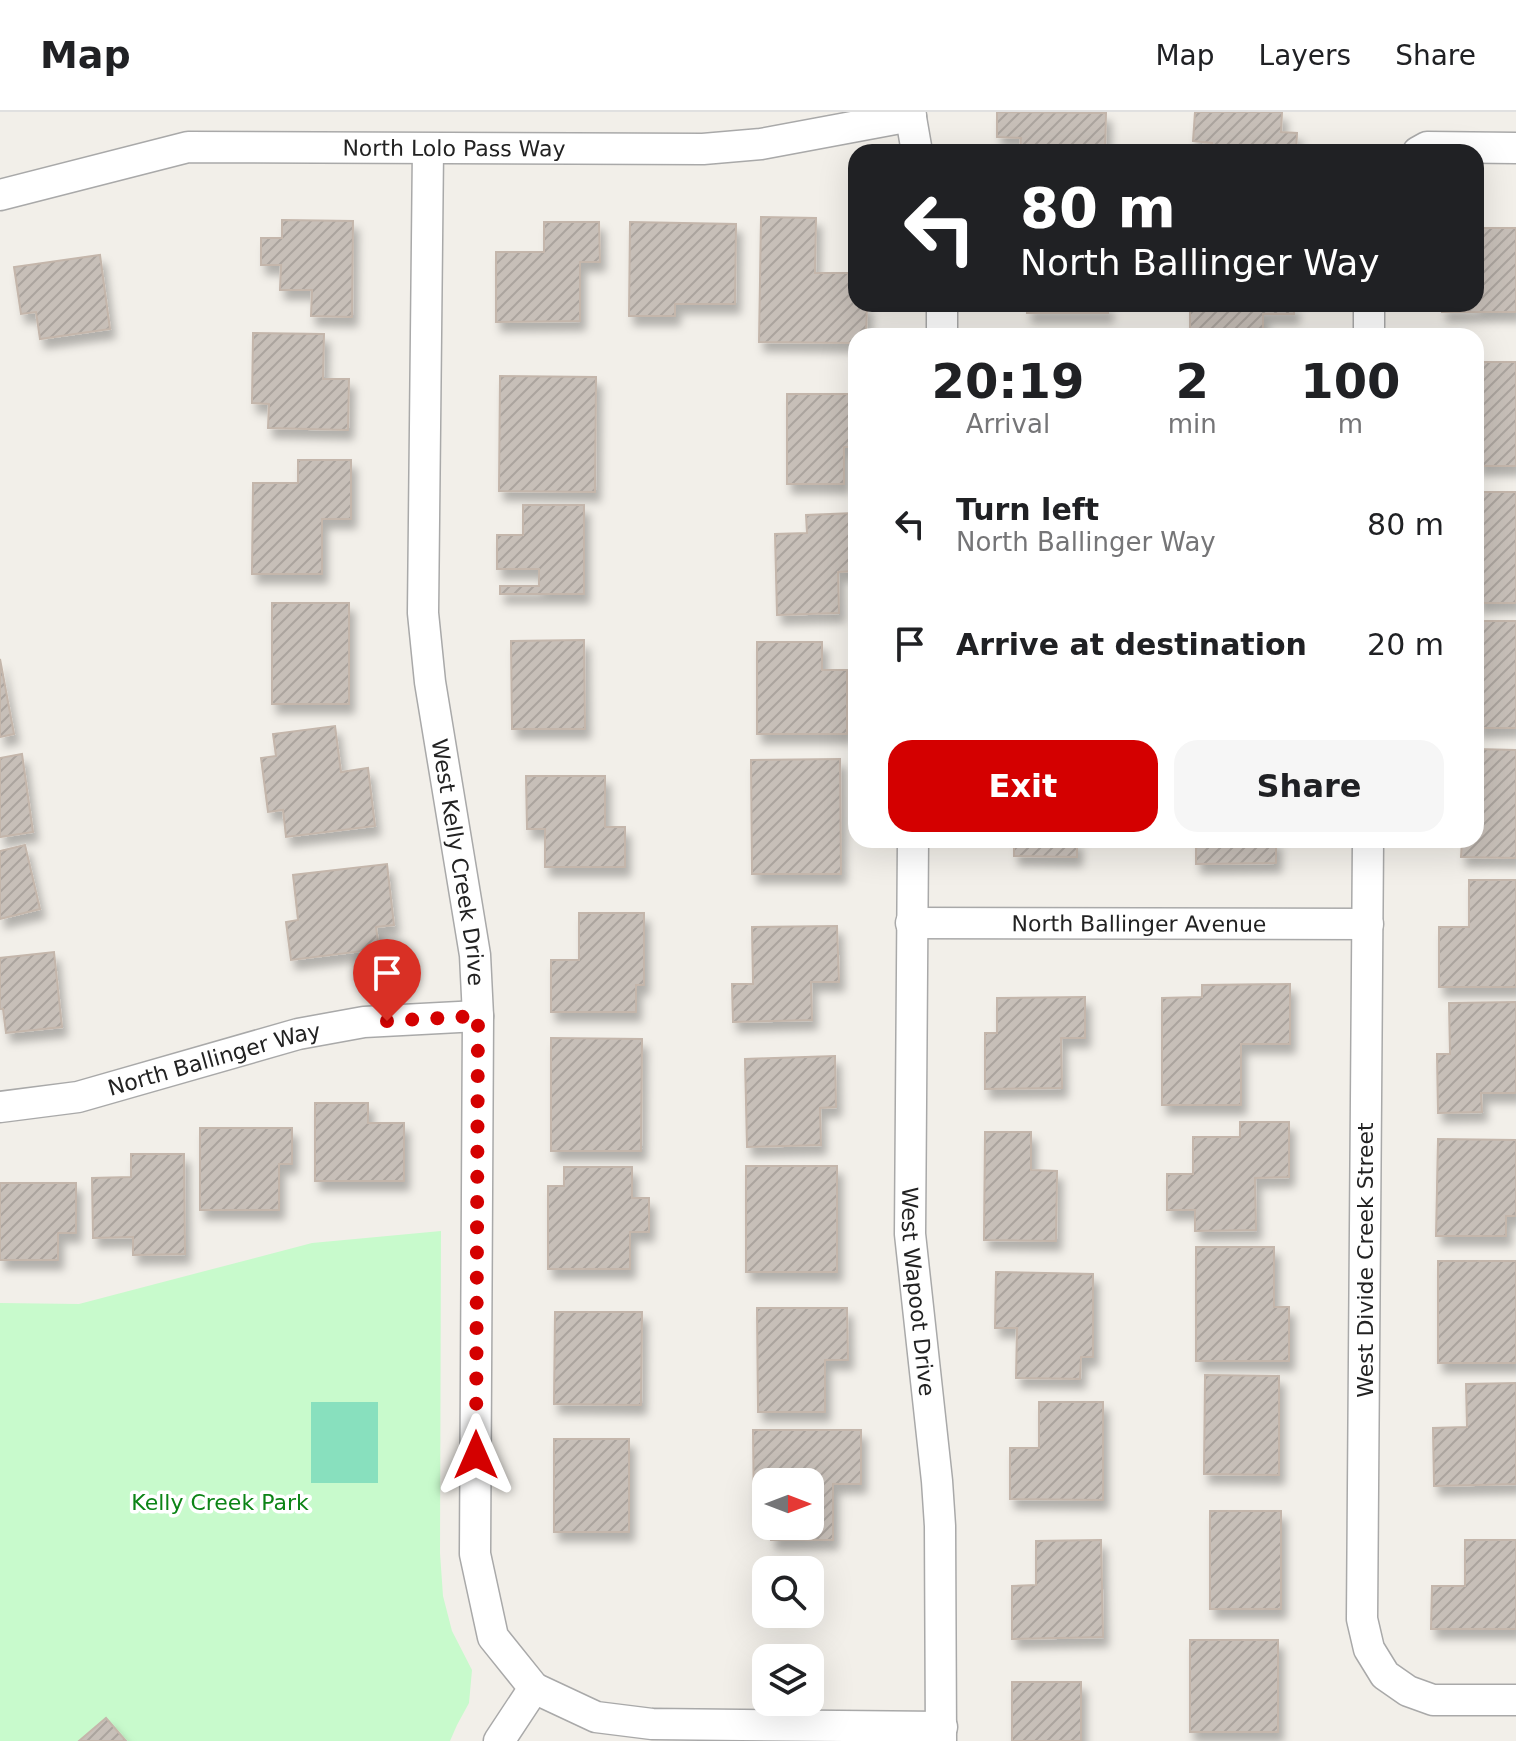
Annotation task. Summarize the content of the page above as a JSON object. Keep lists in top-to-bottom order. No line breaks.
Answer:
{"streets":{"street":["North Lolo Pass Way","West Kelly Creek Drive","North Ballinger Avenue","North Ballinger Way","West Divide Creek Street","West Wapoot Drive"]},"crossings":[["North Lolo Pass Way","West Kelly Creek Drive"],["West Kelly Creek Drive","North Ballinger Way"],["North Ballinger Avenue","West Divide Creek Street"],["North Ballinger Avenue","West Wapoot Drive"]],"parks":["Kelly Creek Park"],"north":"right","page":{"header":"Map","nav":["Map","Layers","Share"],"turn":["80 m","North Ballinger Way"],"eta":["20:19","Arrival","2","min","100","m"],"list":[{"name":"Turn left","note":"North Ballinger Way","value":"80 m"},{"name":"Arrive at destination","value":"20 m"}],"buttons":["Exit","Share"]}}
